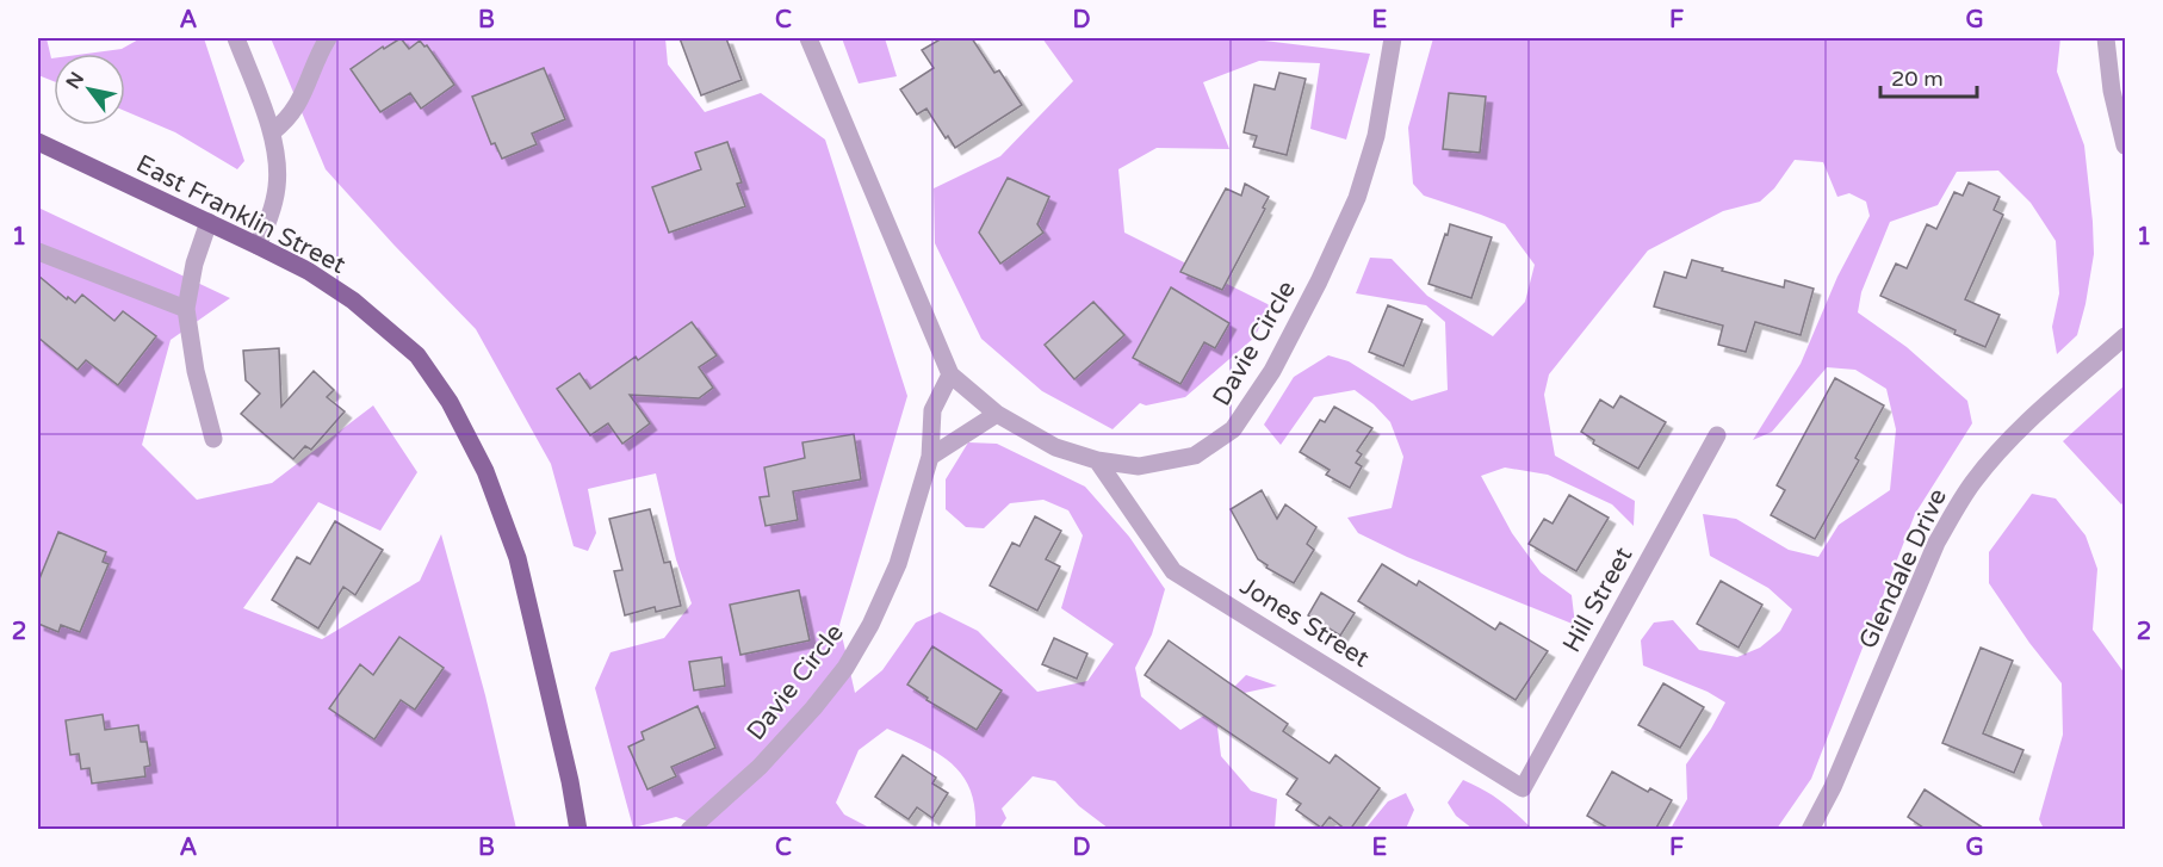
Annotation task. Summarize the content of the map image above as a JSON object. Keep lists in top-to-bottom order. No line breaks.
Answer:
{"streets":{"main road":["East Franklin Street"],"street":["Davie Circle","Glendale Drive","Hill Street","Jones Street"]},"crossings":[["Davie Circle","Jones Street"],["Hill Street","Jones Street"]],"scale_bar":"20 m","north":"top left","grid":{"columns":["A","B","C","D","E","F","G"],"rows":["1","2"]}}
